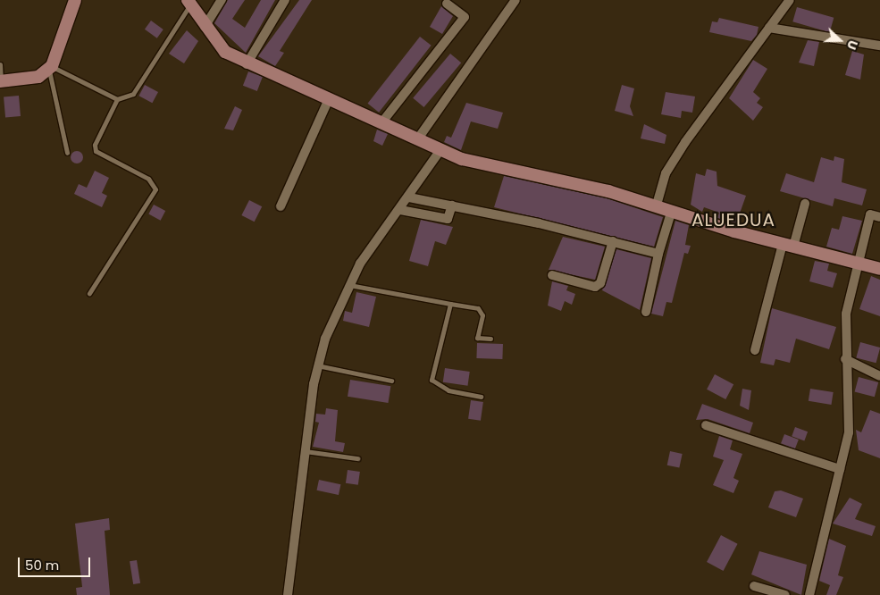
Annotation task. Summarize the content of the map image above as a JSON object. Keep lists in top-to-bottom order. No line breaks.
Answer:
{"districts":["ALUEDUA"],"scale_bar":"50 m","north":"right"}
